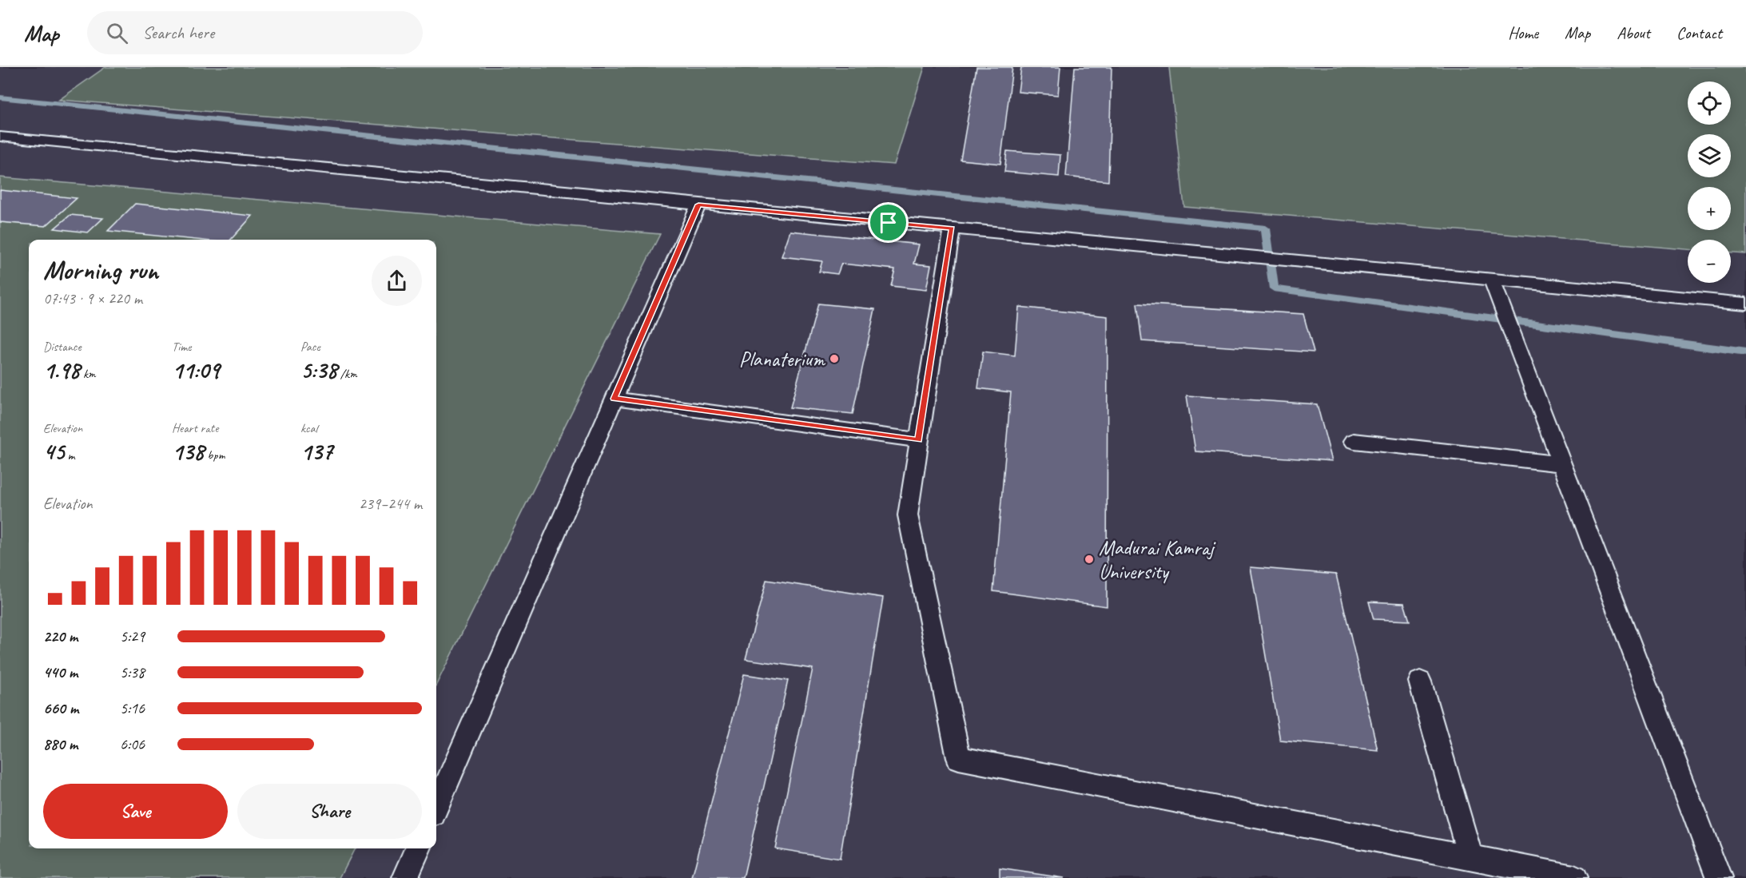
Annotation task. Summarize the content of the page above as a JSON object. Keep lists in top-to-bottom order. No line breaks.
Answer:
{"places":["Planaterium","Madurai Kamraj University"],"page":{"header":"Map","search":"Search here","nav":["Home","Map","About","Contact"],"map_buttons":["+","−"],"heading":["Morning run","07:43 · 9 × 220 m"],"stats":[["Distance","1.98 km"],["Time","11:09"],["Pace","5:38 /km"],["Elevation","45 m"],["Heart rate","138 bpm"],["kcal","137"]],"chart":["Elevation","239–244 m"],"list":[{"name":"220 m","note":"5:29"},{"name":"440 m","note":"5:38"},{"name":"660 m","note":"5:16"},{"name":"880 m","note":"6:06"}],"buttons":["Save","Share"]}}
